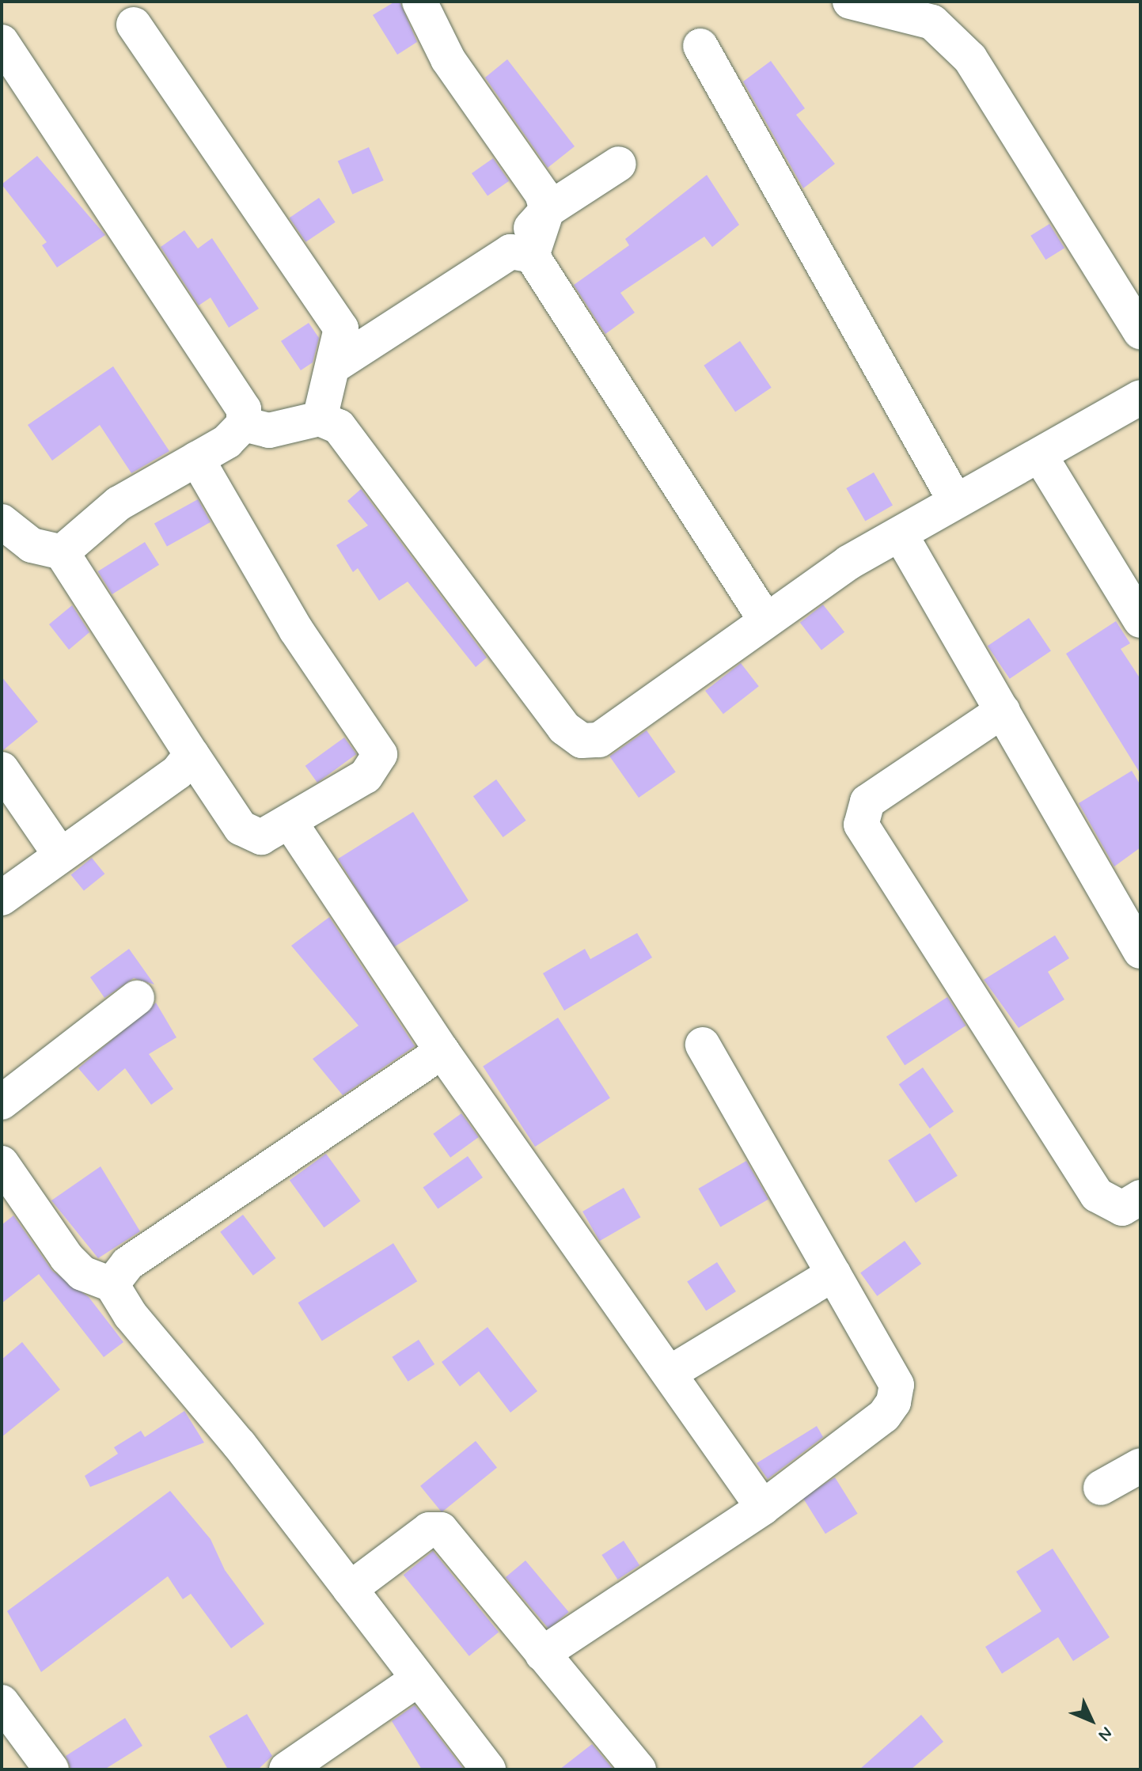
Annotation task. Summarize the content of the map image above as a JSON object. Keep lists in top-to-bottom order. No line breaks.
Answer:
{"north":"bottom right"}
